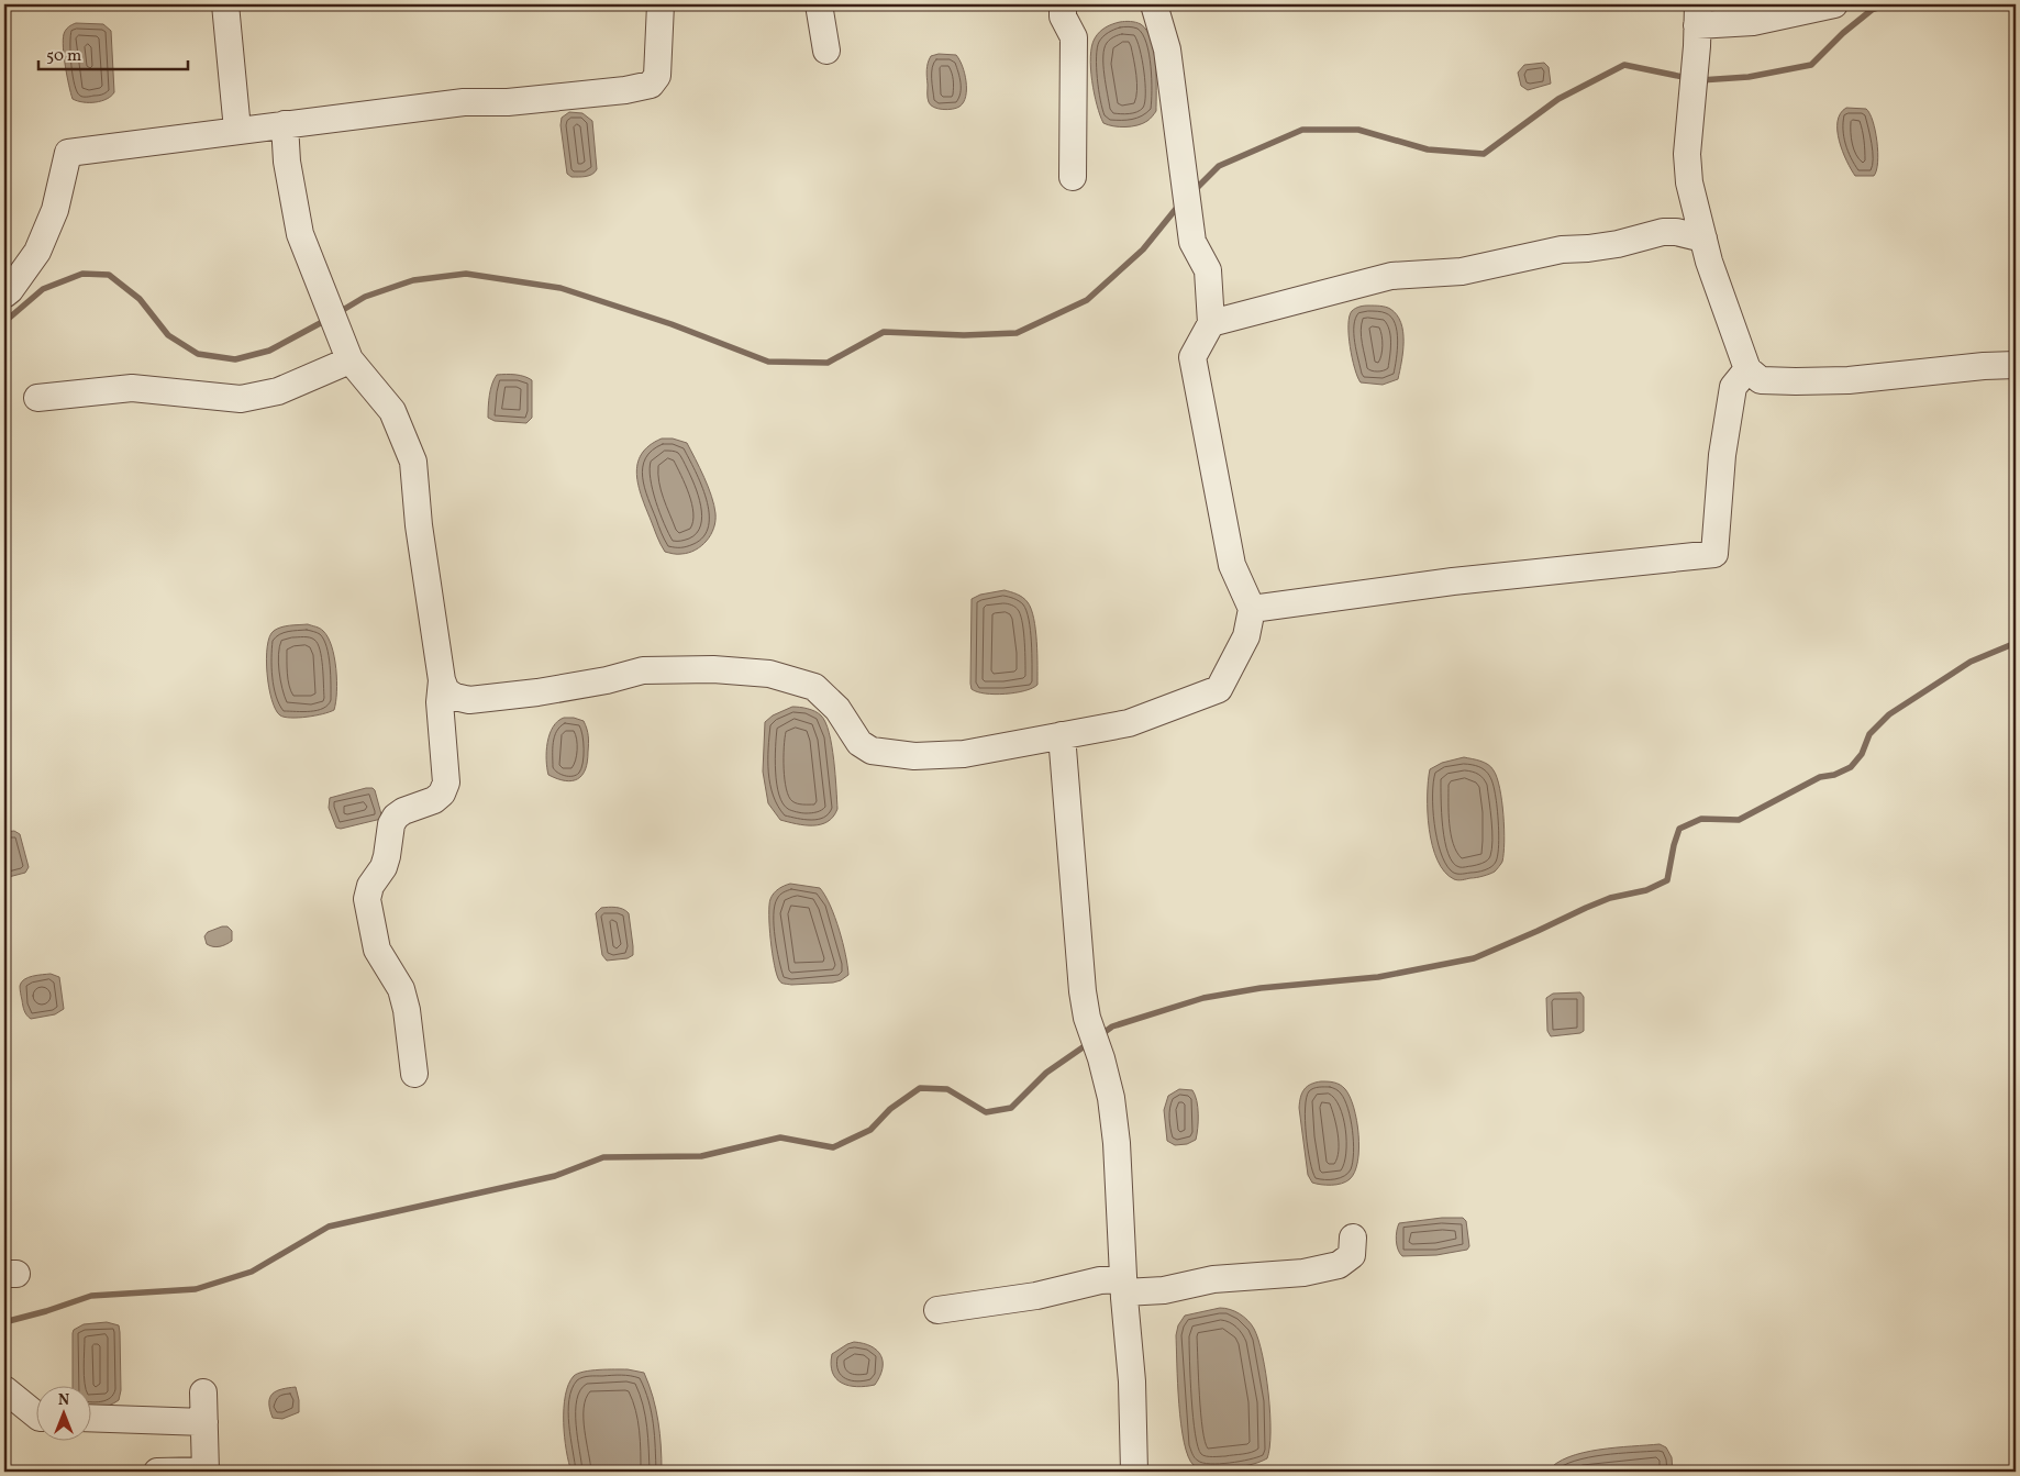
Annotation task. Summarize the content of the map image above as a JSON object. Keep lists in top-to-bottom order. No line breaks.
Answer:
{"scale_bar":"50 m","north":"top"}
